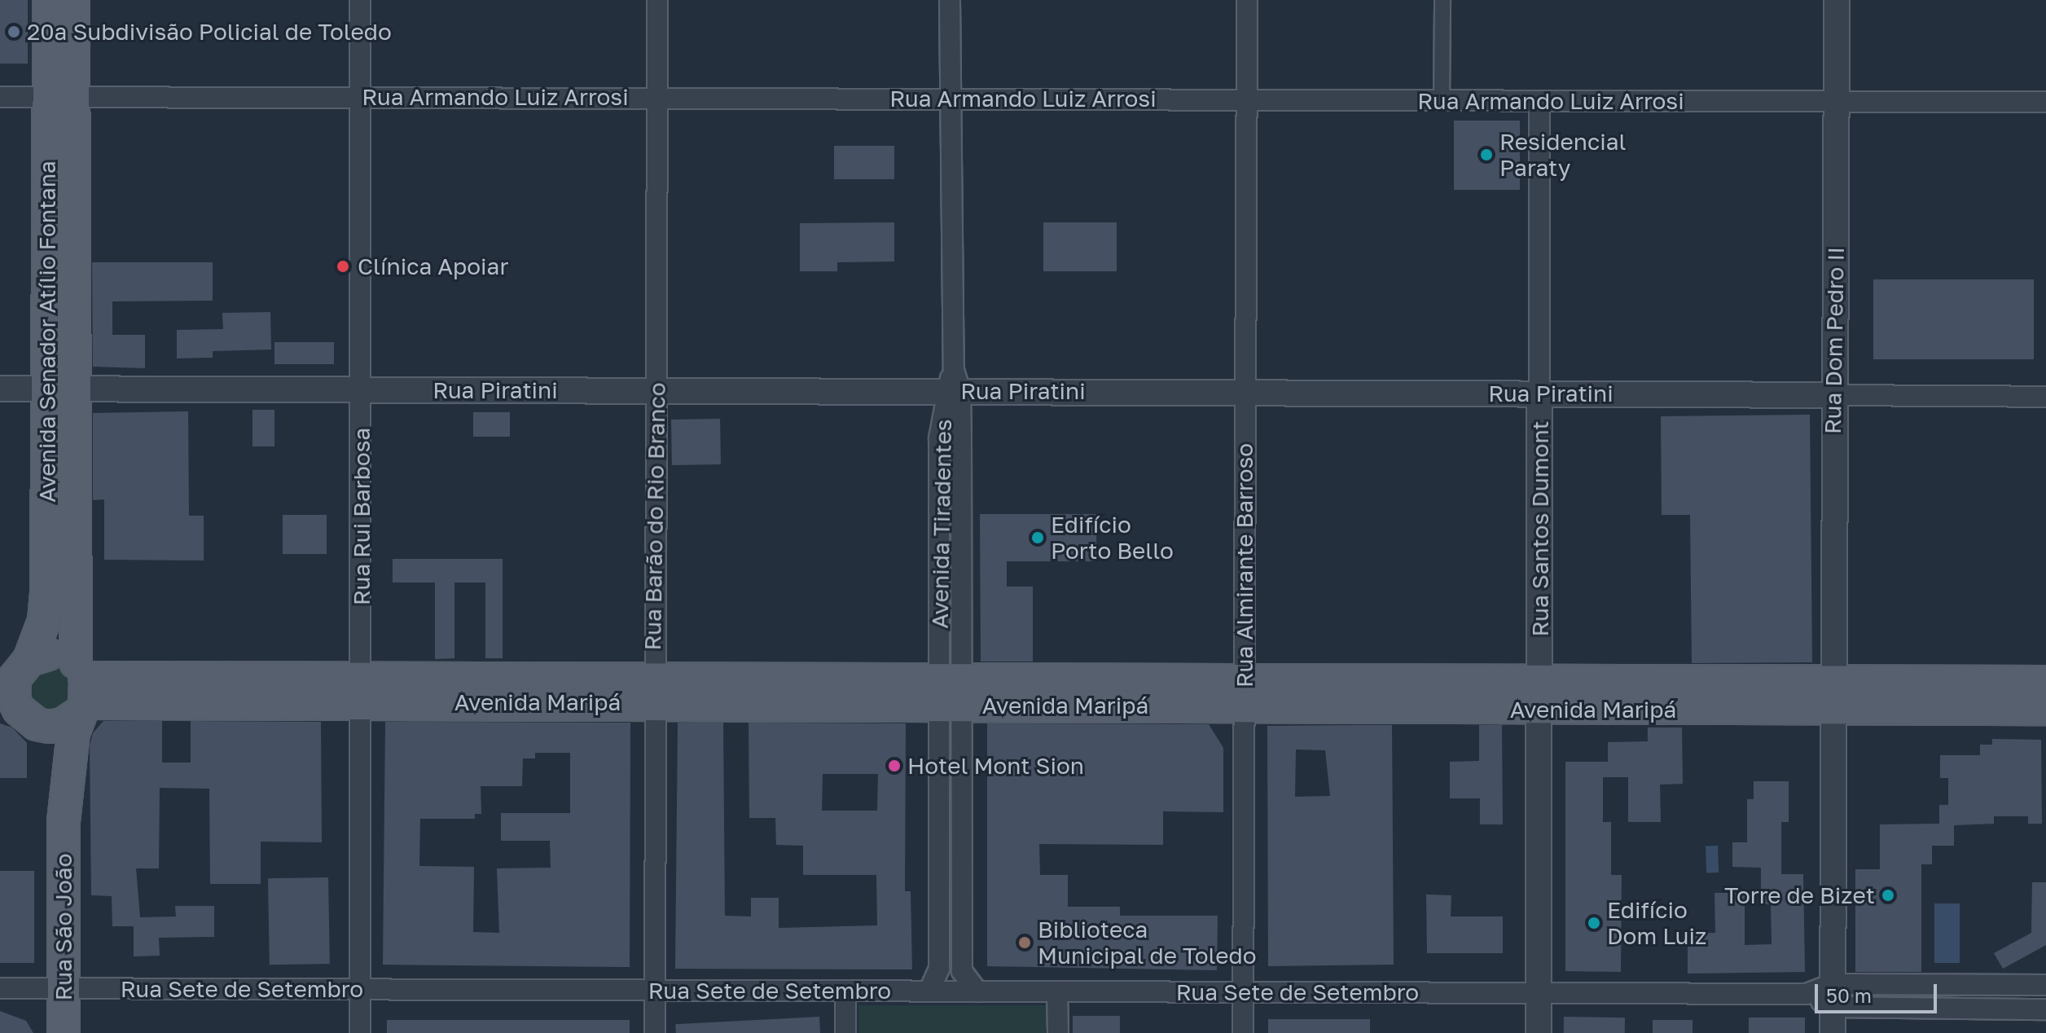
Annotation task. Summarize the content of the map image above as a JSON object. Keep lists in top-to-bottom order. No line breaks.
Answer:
{"streets":{"main road":["Avenida Senador Atílio Fontana","Avenida Maripá","Rua São João"],"street":["Rua Armando Luiz Arrosi","Rua Dom Pedro II","Rua Piratini","Rua Rui Barbosa","Rua Barão do Rio Branco","Avenida Tiradentes","Rua Santos Dumont","Rua Almirante Barroso","Rua Sete de Setembro"]},"crossings":[["Rua Armando Luiz Arrosi","Avenida Senador Atílio Fontana"],["Rua Armando Luiz Arrosi","Rua Dom Pedro II"],["Rua Armando Luiz Arrosi","Rua Rui Barbosa"],["Rua Armando Luiz Arrosi","Rua Barão do Rio Branco"],["Rua Armando Luiz Arrosi","Rua Santos Dumont"],["Rua Armando Luiz Arrosi","Rua Almirante Barroso"],["Avenida Senador Atílio Fontana","Rua Piratini"],["Avenida Senador Atílio Fontana","Avenida Maripá"],["Avenida Senador Atílio Fontana","Rua São João"],["Rua Dom Pedro II","Rua Piratini"],["Rua Dom Pedro II","Avenida Maripá"],["Rua Dom Pedro II","Rua Sete de Setembro"],["Rua Piratini","Rua Rui Barbosa"],["Rua Piratini","Rua Barão do Rio Branco"],["Rua Piratini","Avenida Tiradentes"],["Rua Piratini","Rua Santos Dumont"],["Rua Piratini","Rua Almirante Barroso"],["Rua Rui Barbosa","Avenida Maripá"],["Rua Rui Barbosa","Rua Sete de Setembro"],["Rua Barão do Rio Branco","Avenida Maripá"],["Rua Barão do Rio Branco","Rua Sete de Setembro"],["Avenida Tiradentes","Avenida Maripá"],["Avenida Tiradentes","Rua Sete de Setembro"],["Rua Santos Dumont","Avenida Maripá"],["Rua Santos Dumont","Rua Sete de Setembro"],["Rua Almirante Barroso","Avenida Maripá"],["Rua Almirante Barroso","Rua Sete de Setembro"],["Rua São João","Rua Sete de Setembro"]],"places":["20ª Subdivisão Policial de Toledo","Residencial Paraty","Clínica Apoiar","Edifício Porto Bello","Hotel Mont Sion","Torre de Bizet","Edifício Dom Luiz","Biblioteca Municipal de Toledo"],"scale_bar":"50 m"}
